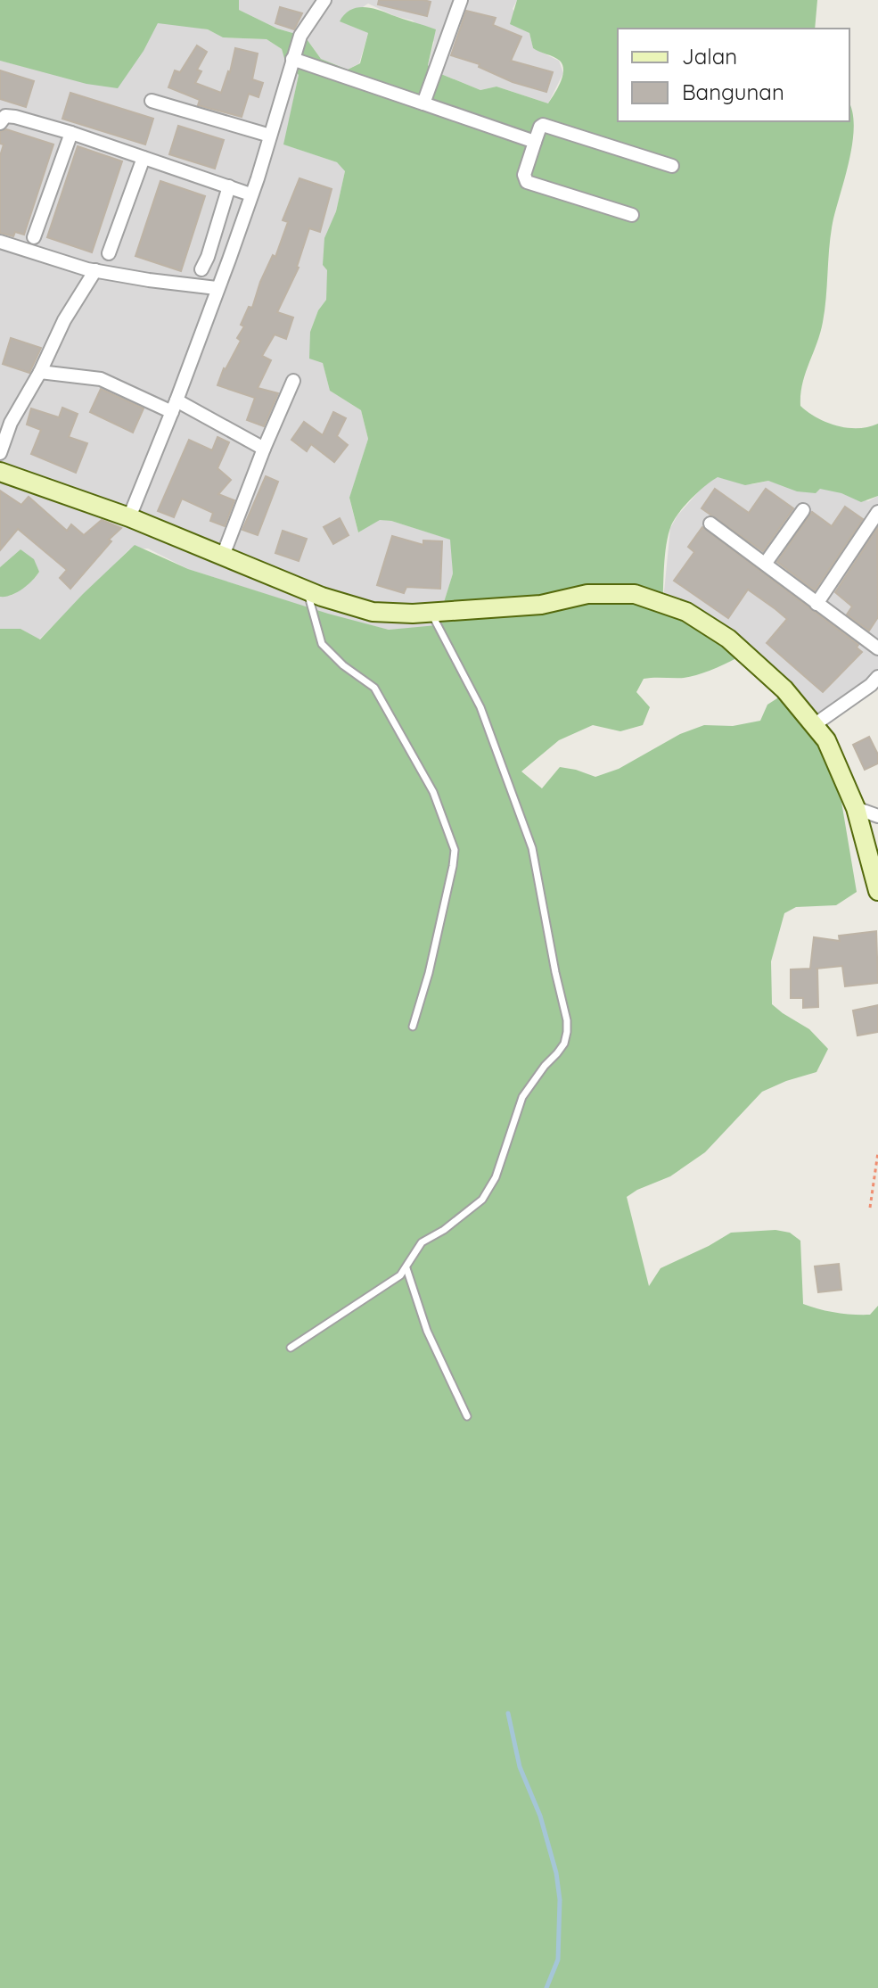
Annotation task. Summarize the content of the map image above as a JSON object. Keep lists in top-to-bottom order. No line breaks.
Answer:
{"legend":["Jalan","Bangunan"]}
